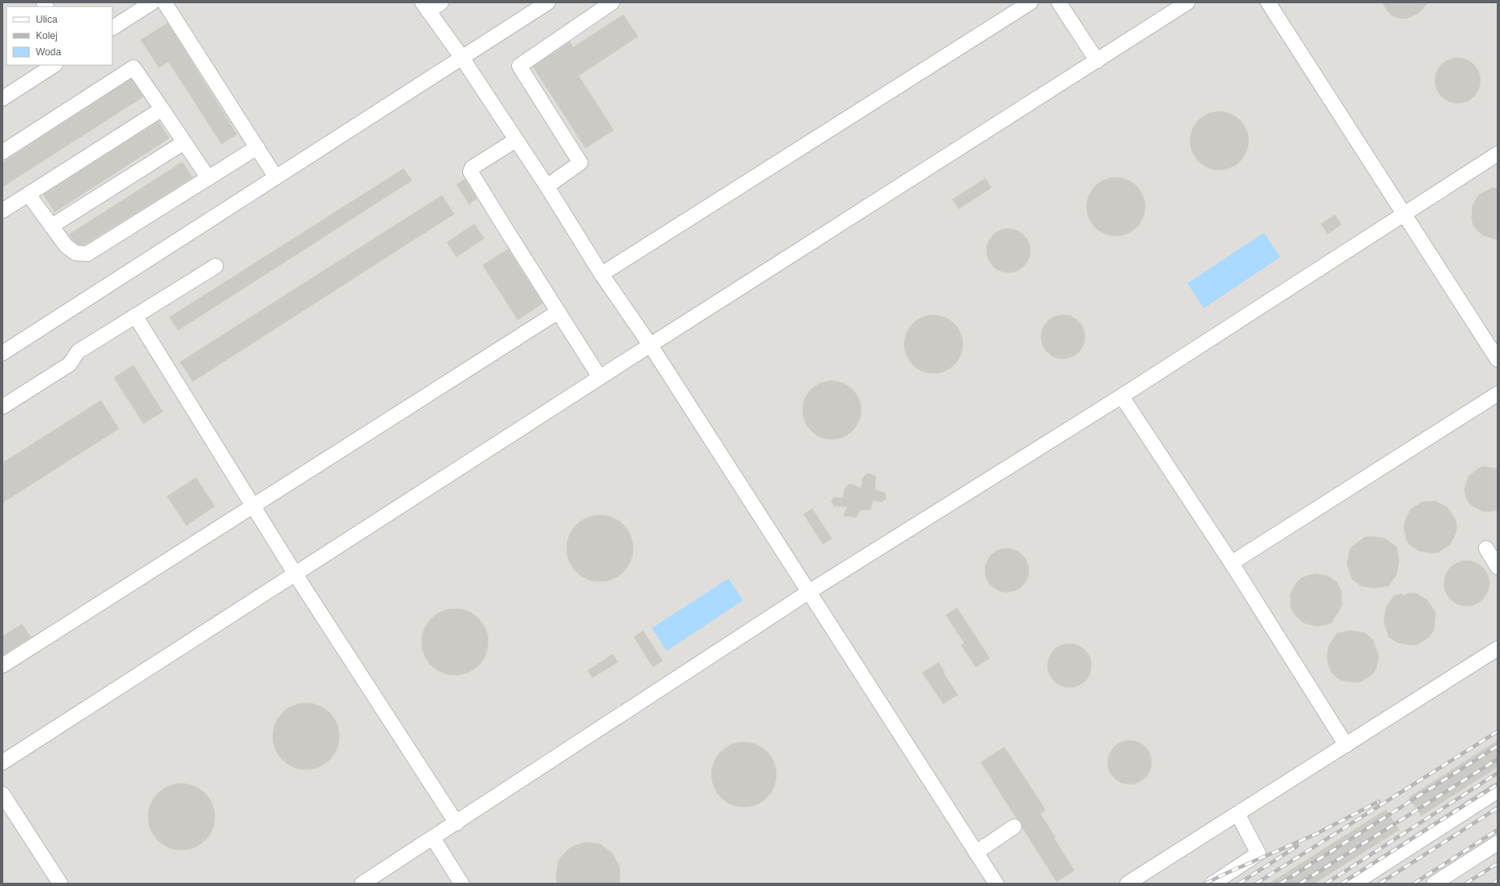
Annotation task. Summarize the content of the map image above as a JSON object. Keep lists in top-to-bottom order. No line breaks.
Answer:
{"legend":["Ulica","Kolej","Woda"]}
